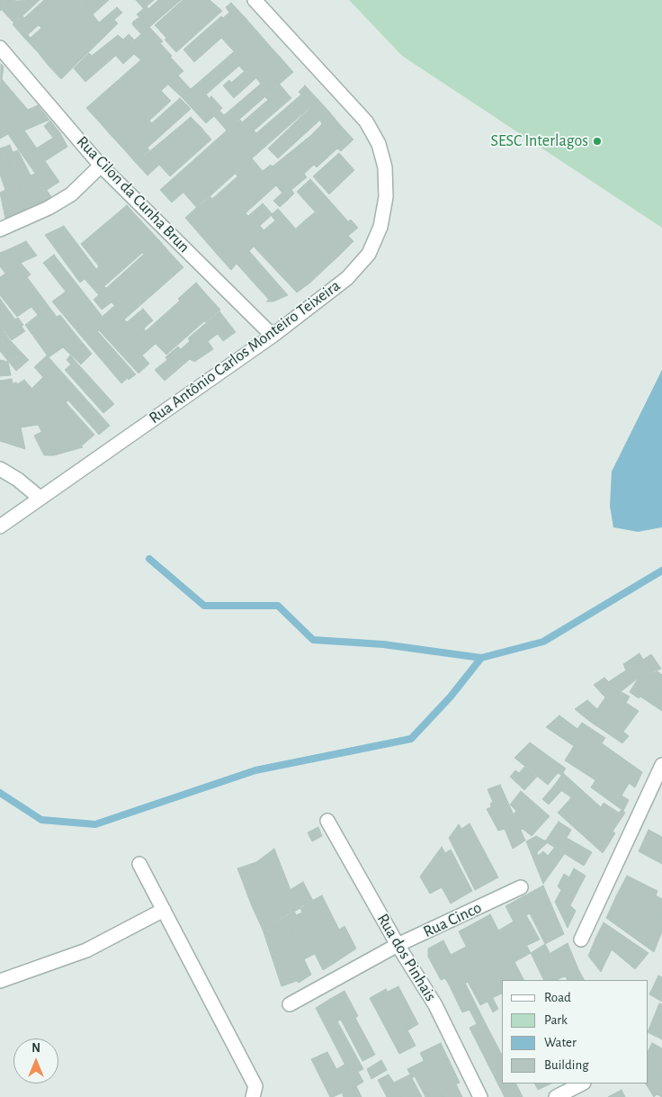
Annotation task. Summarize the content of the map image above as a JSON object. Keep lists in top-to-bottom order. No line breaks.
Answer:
{"streets":{"street":["Rua Cilon da Cunha Brun","Rua Antônio Carlos Monteiro Teixeira","Rua Cinco","Rua dos Pinhais"]},"crossings":[["Rua Cilon da Cunha Brun","Rua Antônio Carlos Monteiro Teixeira"],["Rua Cinco","Rua dos Pinhais"]],"places":["SESC Interlagos"],"legend":["Road","Park","Water","Building"],"north":"top"}
